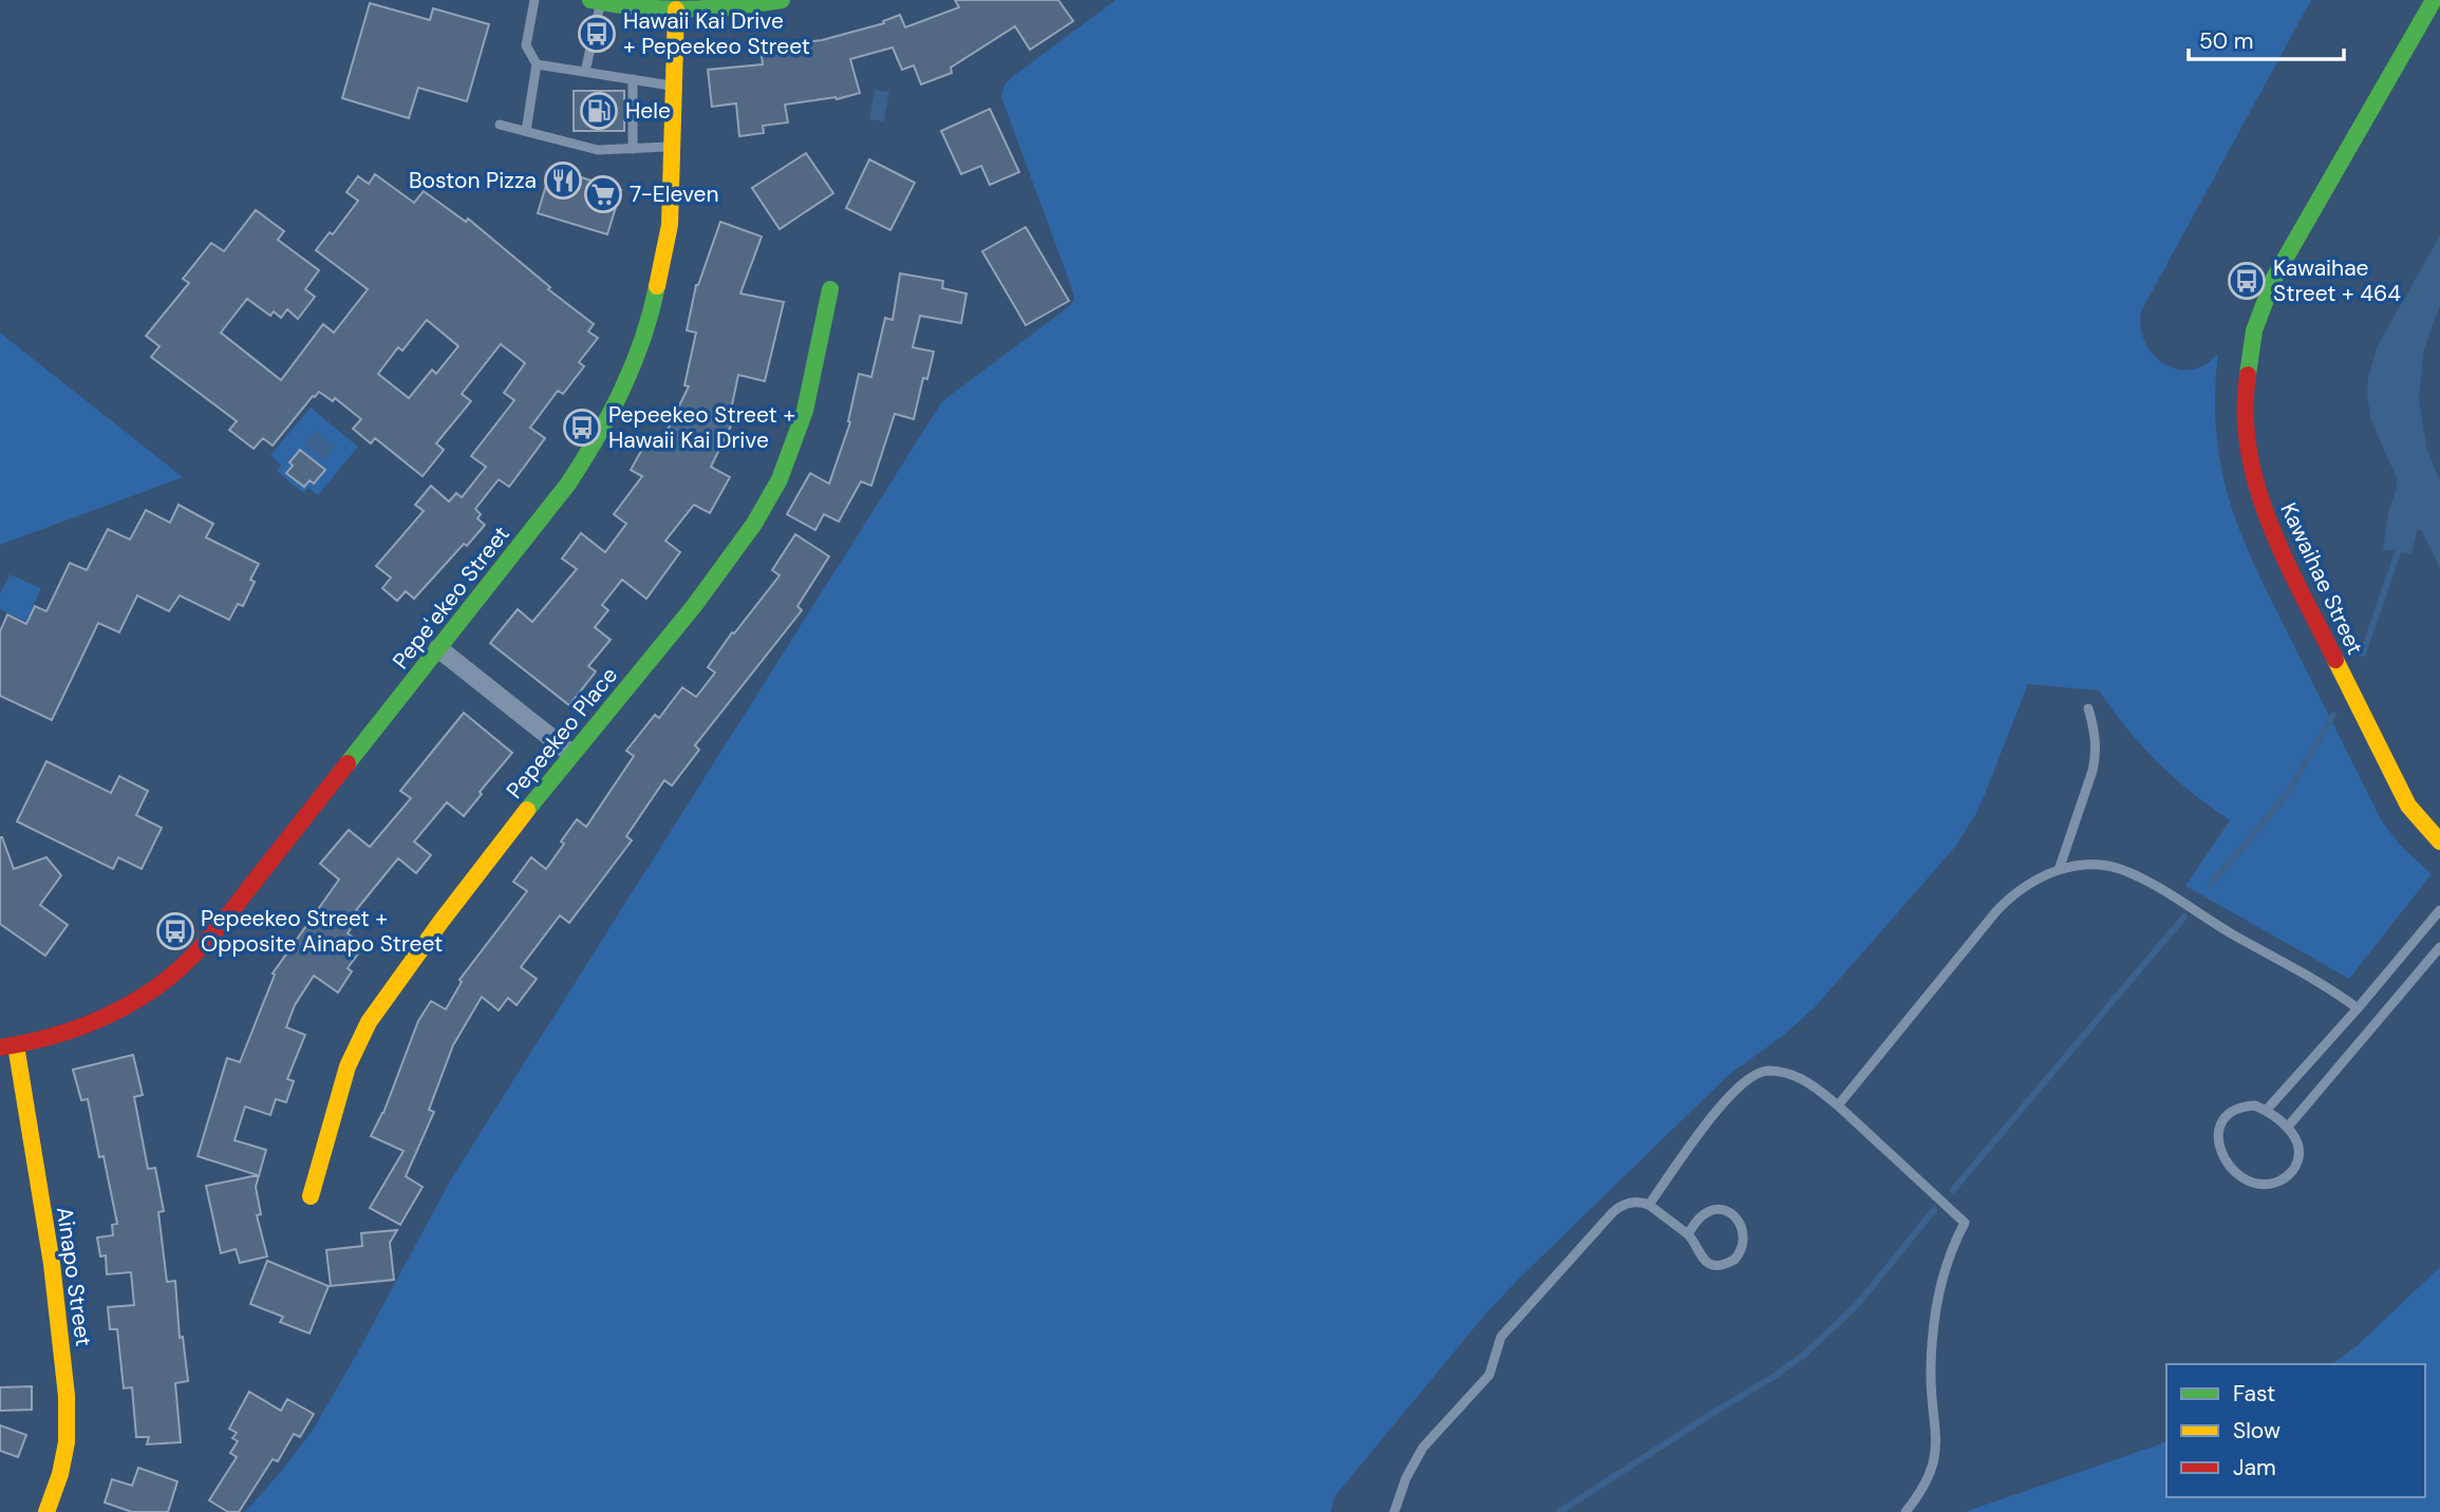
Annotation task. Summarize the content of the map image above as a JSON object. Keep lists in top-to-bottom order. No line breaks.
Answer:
{"streets":{"street":["Kawaihae Street","Pepeʻekeo Street","Pepeekeo Place","Ainapo Street"]},"crossings":[["Pepeʻekeo Street","Ainapo Street"]],"places":{"bus stop":["Hawaii Kai Drive + Pepeekeo Street","Kawaihae Street + 464","Pepeekeo Street + Hawaii Kai Drive","Pepeekeo Street + Opposite Ainapo Street"],"fuel station":["Hele"],"restaurant":["Boston Pizza"],"supermarket":["7-Eleven"]},"legend":["Fast","Slow","Jam"],"scale_bar":"50 m"}
